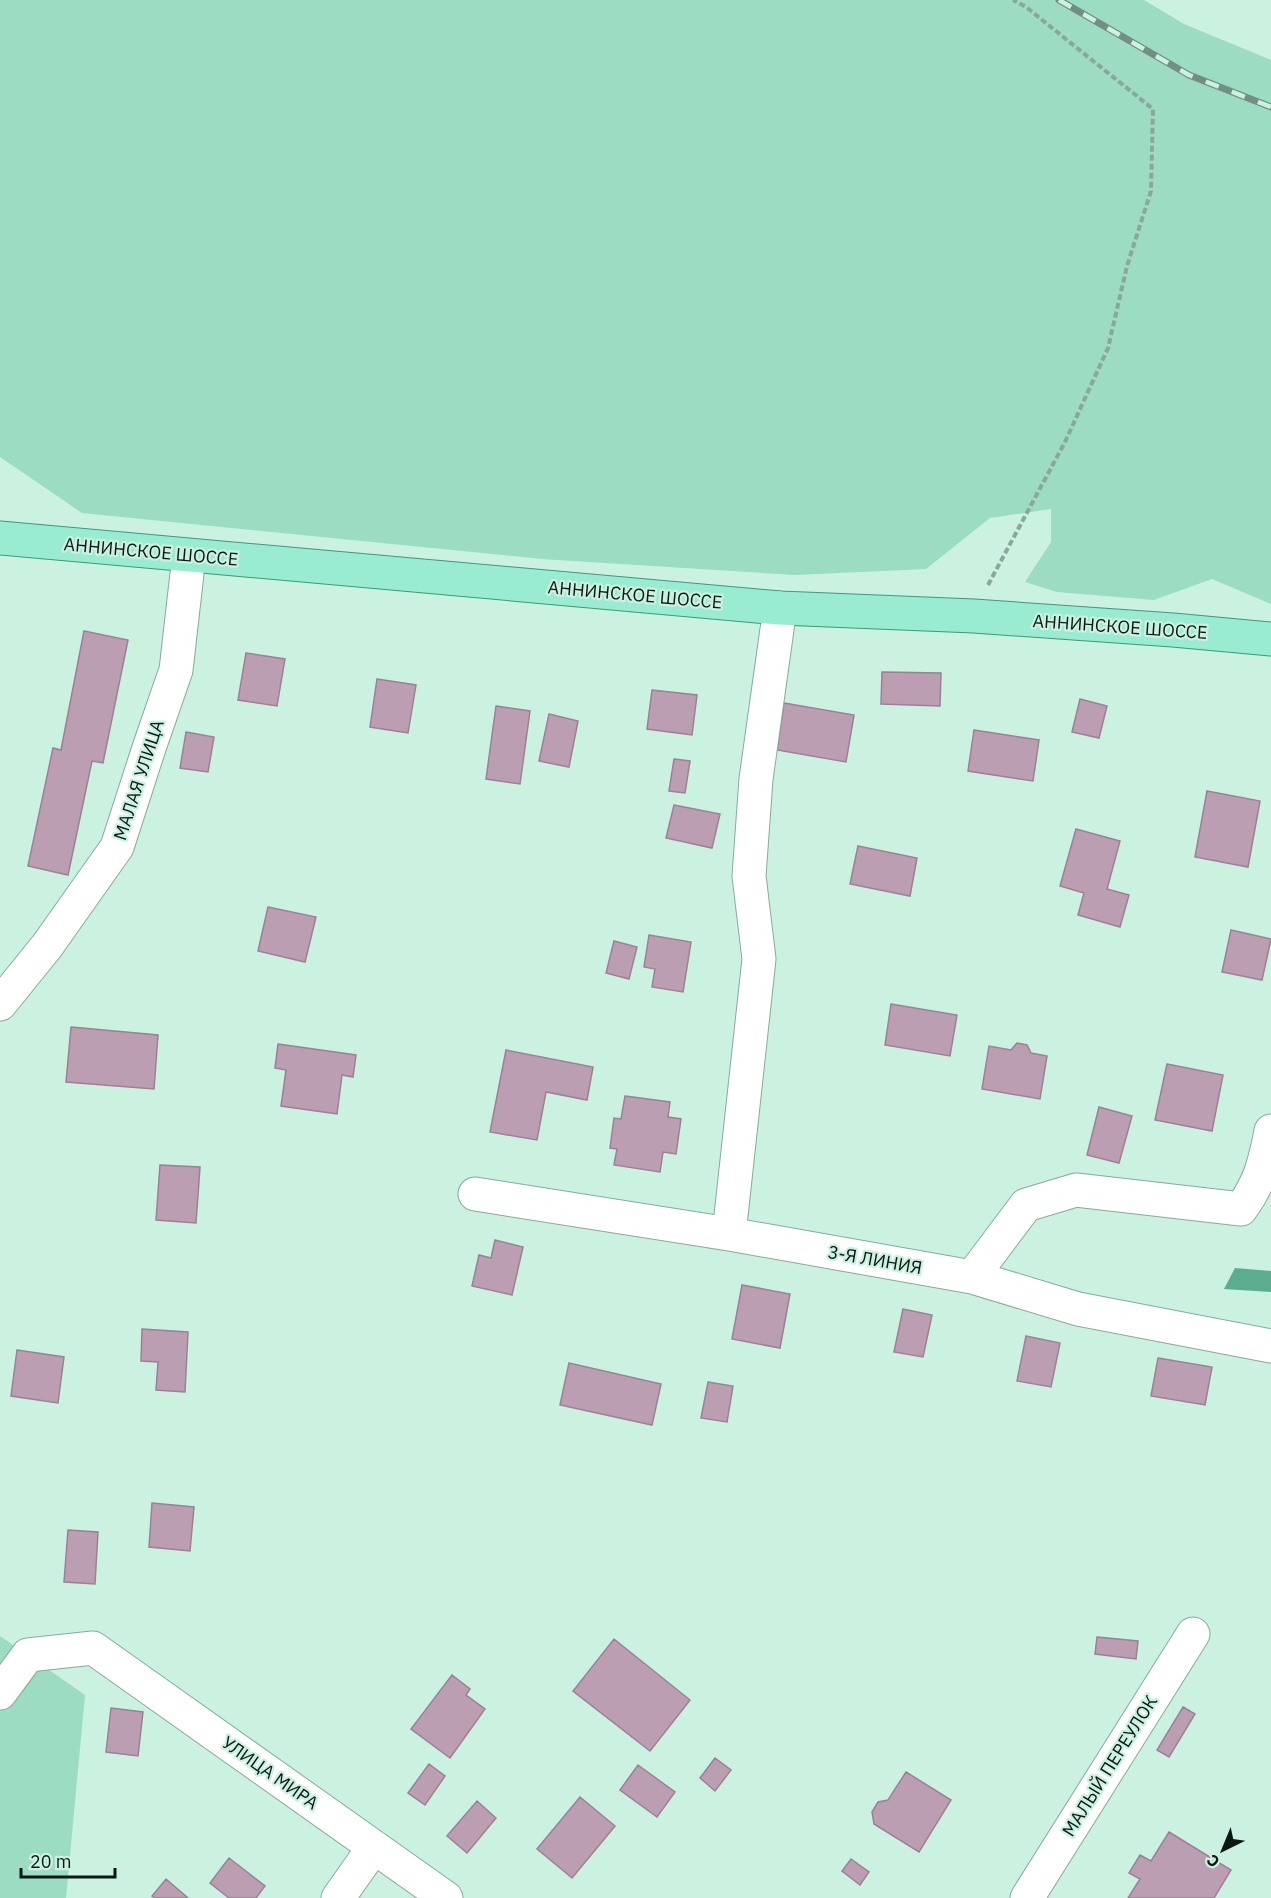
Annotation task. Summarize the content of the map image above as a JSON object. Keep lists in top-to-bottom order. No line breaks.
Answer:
{"streets":{"main road":["АННИНСКОЕ ШОССЕ"],"street":["МАЛАЯ УЛИЦА","3-Я ЛИНИЯ","МАЛЫЙ ПЕРЕУЛОК","УЛИЦА МИРА"]},"crossings":[["АННИНСКОЕ ШОССЕ","МАЛАЯ УЛИЦА"]],"scale_bar":"20 m","north":"bottom left"}
